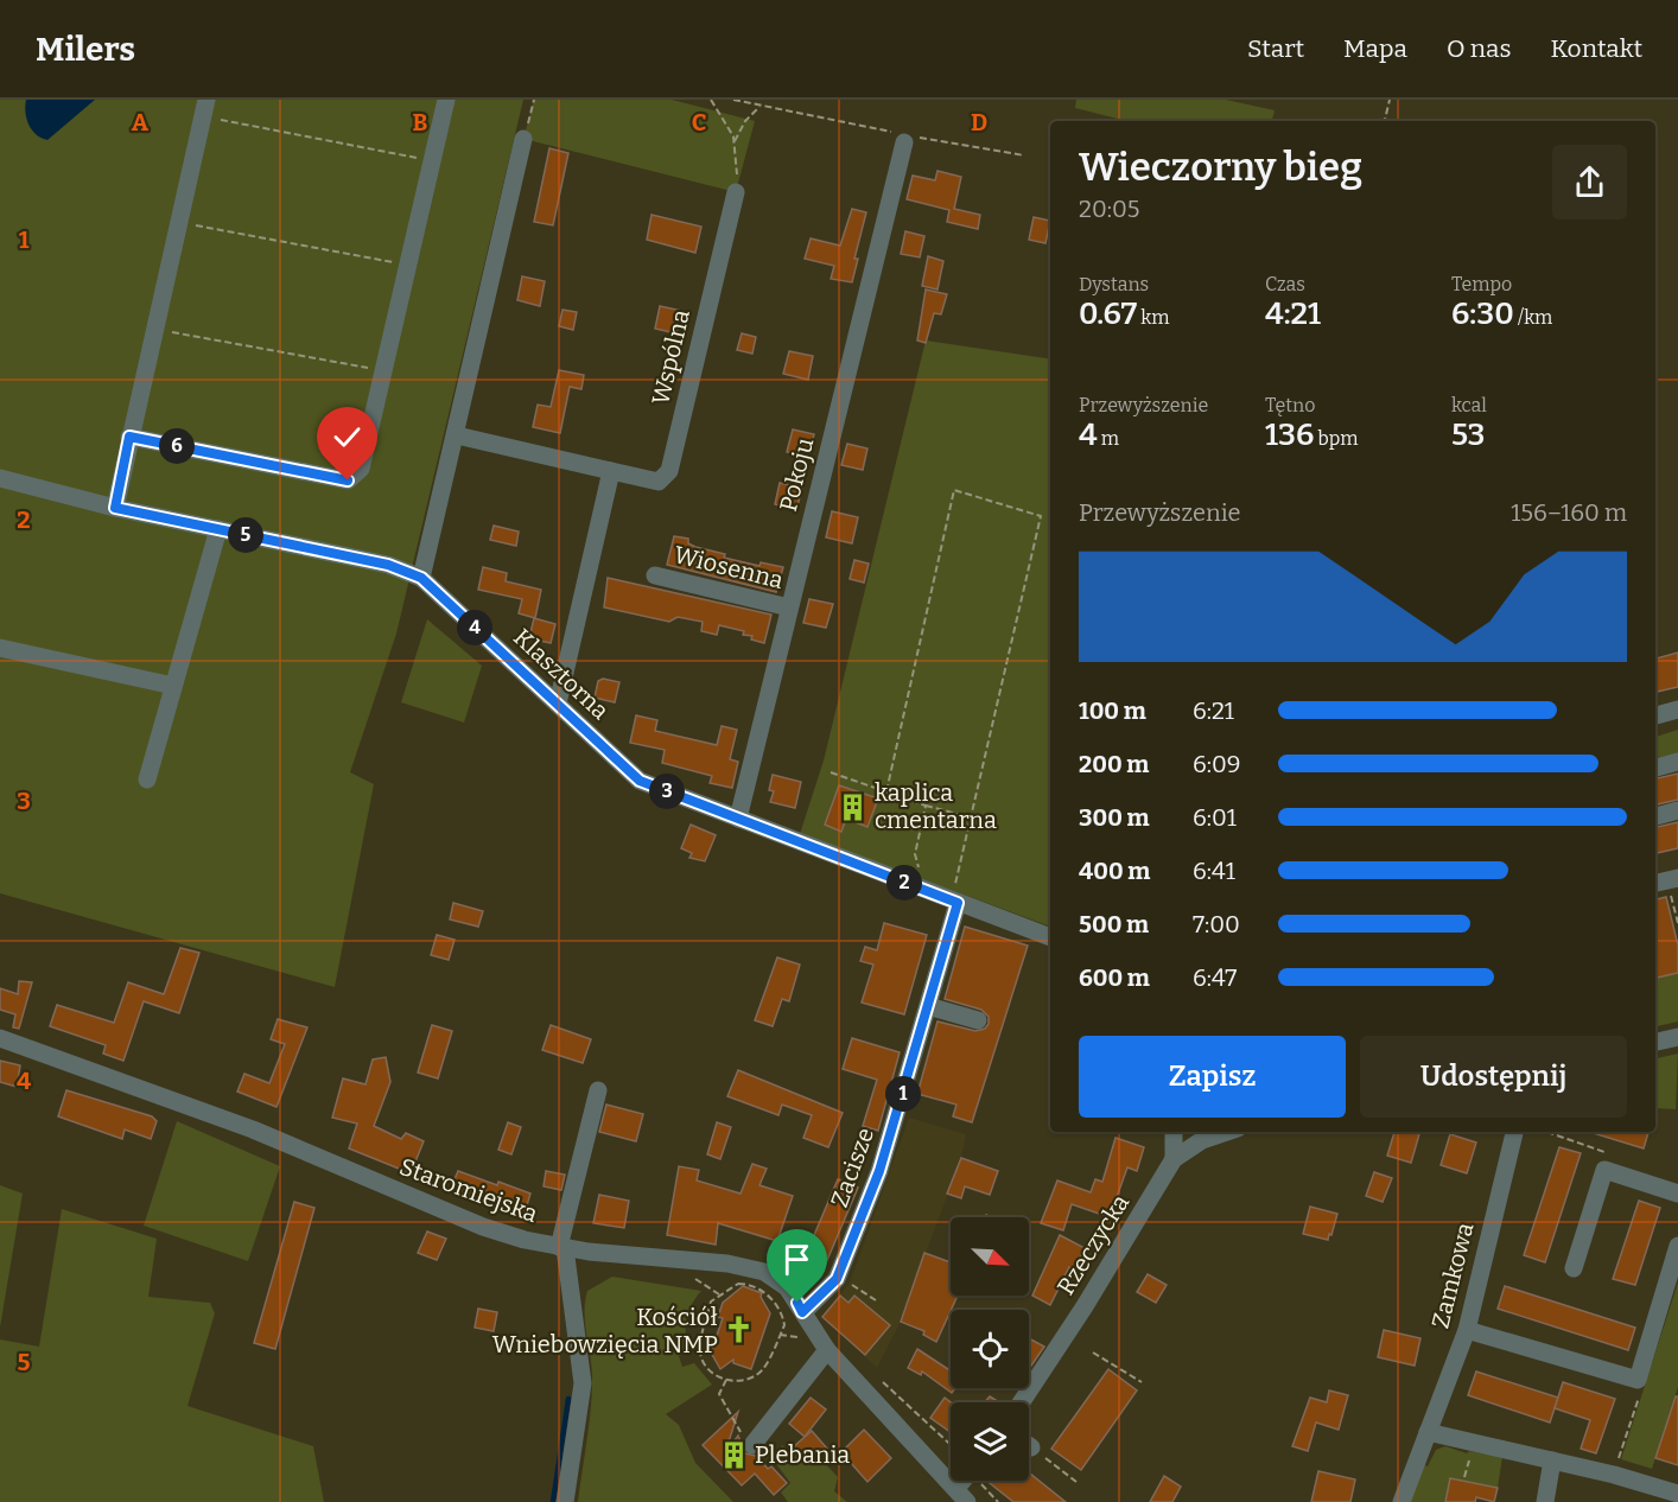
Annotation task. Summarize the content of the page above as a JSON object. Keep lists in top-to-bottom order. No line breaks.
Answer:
{"streets":{"street":["Wspólna","Pokoju","Wiosenna","Klasztorna","Zacisze","Staromiejska","Rzeczycka","Zamkowa"]},"crossings":[["Pokoju","Wiosenna"],["Pokoju","Klasztorna"],["Klasztorna","Zacisze"],["Zacisze","Staromiejska"]],"places":{"building":["kaplica cmentarna","Plebania"],"church":["Kościół Wniebowzięcia NMP"]},"north":"bottom right","page":{"header":"Milers","nav":["Start","Mapa","O nas","Kontakt"],"heading":["Wieczorny bieg","20:05"],"stats":[["Dystans","0.67 km"],["Czas","4:21"],["Tempo","6:30 /km"],["Przewyższenie","4 m"],["Tętno","136 bpm"],["kcal","53"]],"pins":["6","5","4","3","2","1"],"chart":["Przewyższenie","156–160 m"],"list":[{"name":"100 m","note":"6:21"},{"name":"200 m","note":"6:09"},{"name":"300 m","note":"6:01"},{"name":"400 m","note":"6:41"},{"name":"500 m","note":"7:00"},{"name":"600 m","note":"6:47"}],"buttons":["Zapisz","Udostępnij"]},"grid":{"columns":["A","B","C","D"],"rows":["1","2","3","4","5"]}}
